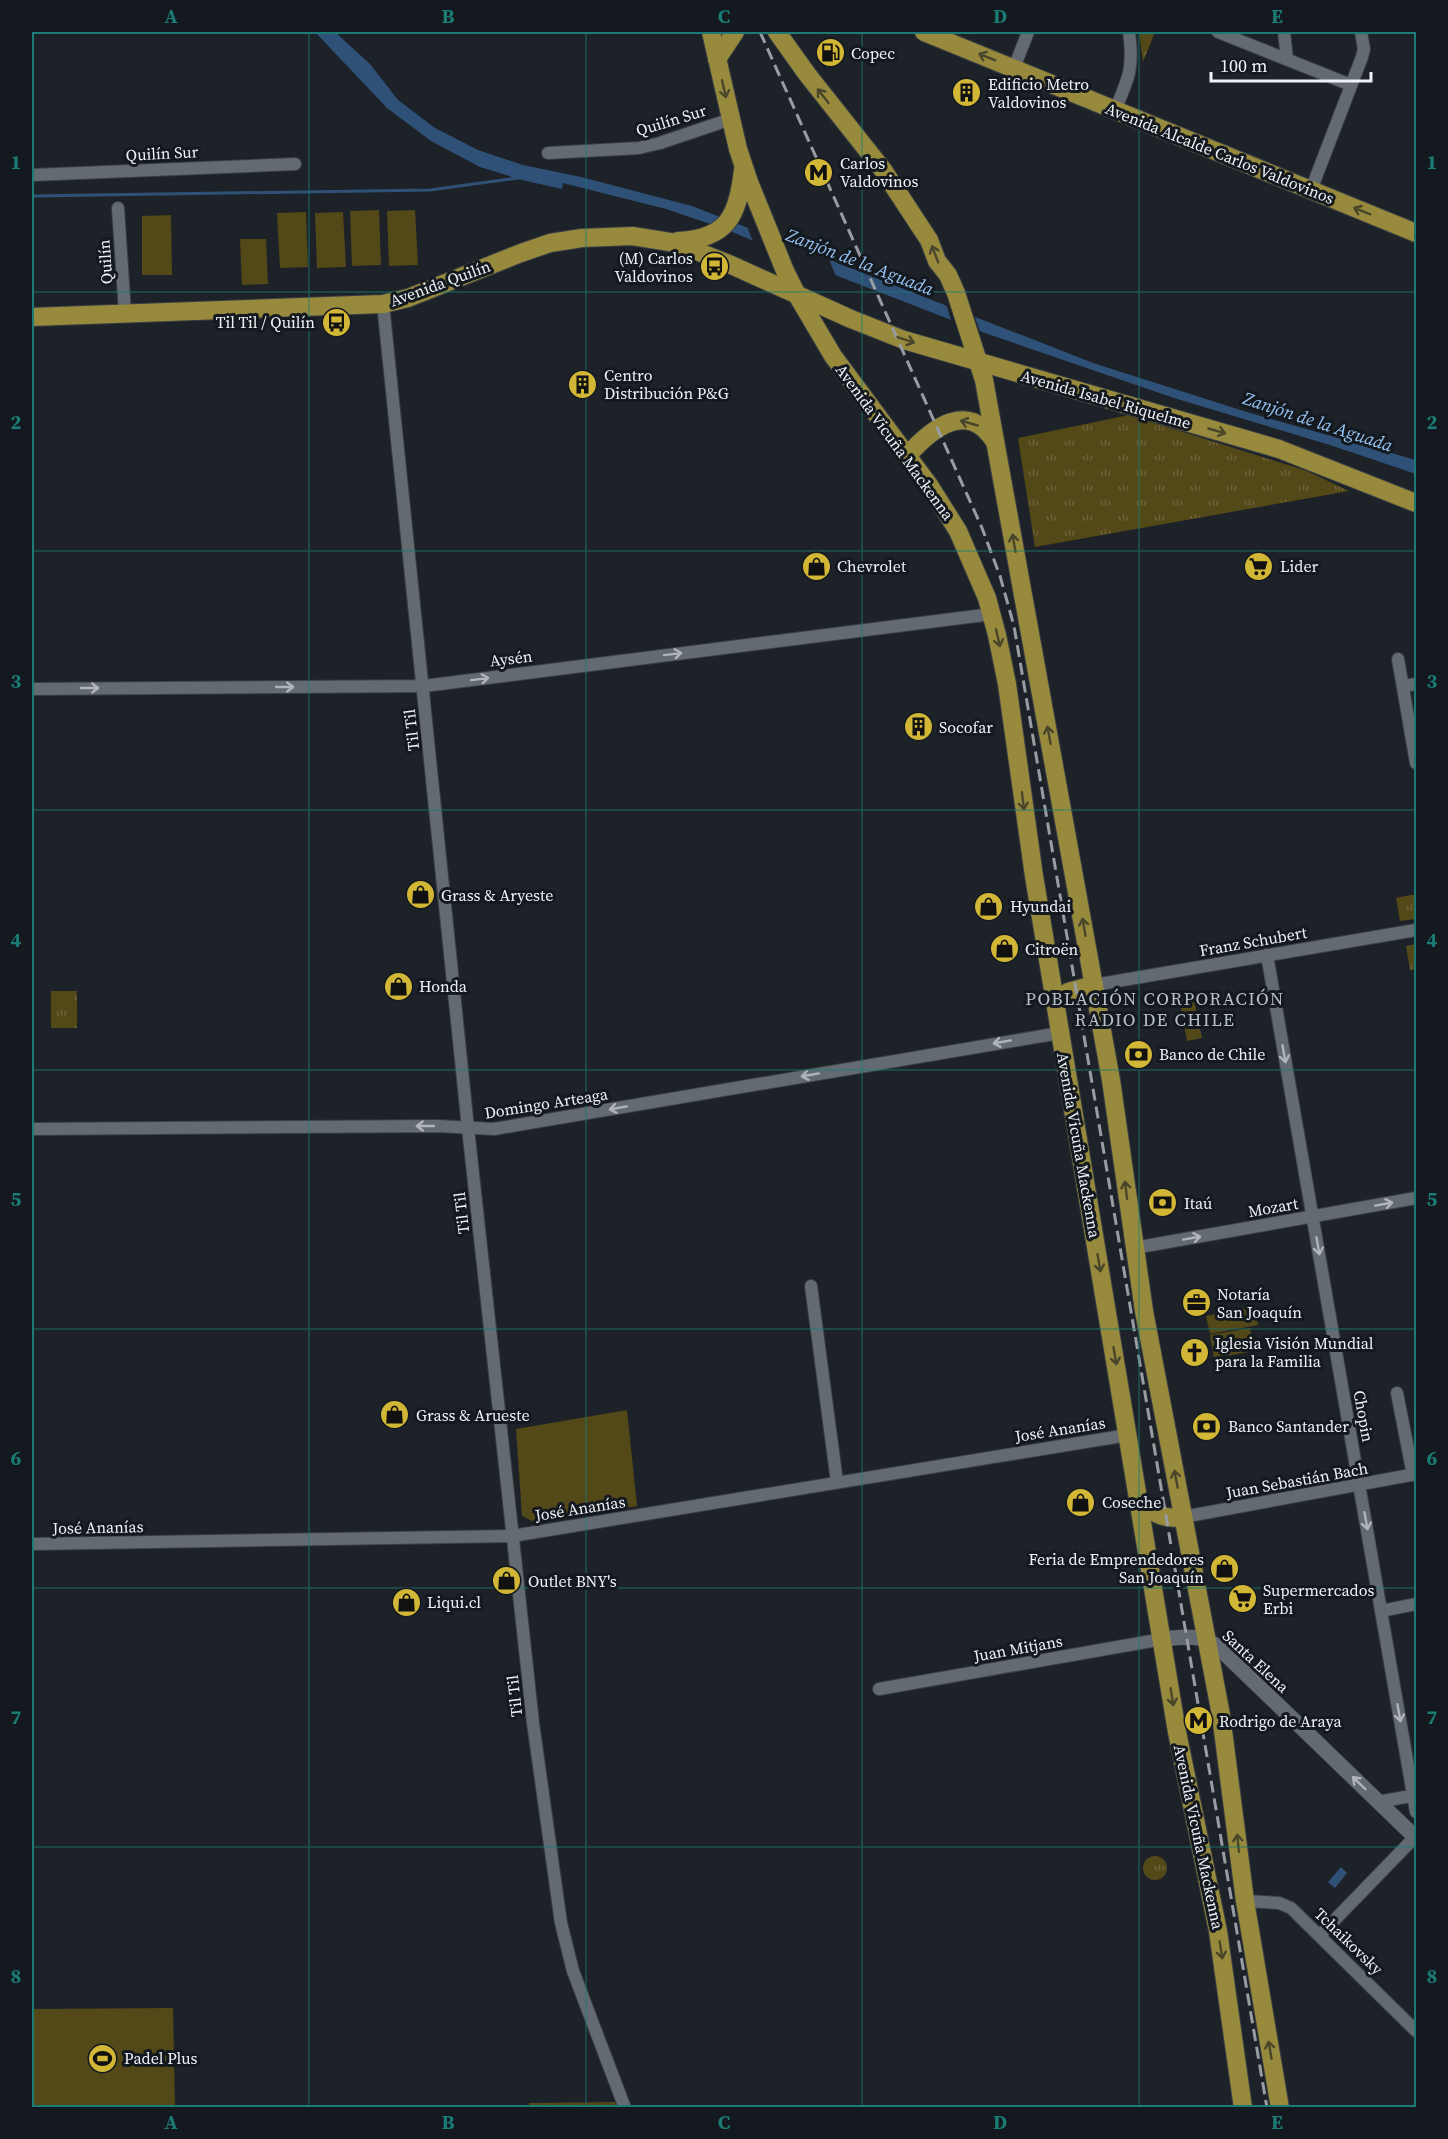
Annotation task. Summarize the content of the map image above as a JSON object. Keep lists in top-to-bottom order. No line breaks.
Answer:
{"streets":{"main road":["Avenida Alcalde Carlos Valdovinos","Avenida Quilín","Avenida Isabel Riquelme","Avenida Vicuña Mackenna"],"street":["Quilín Sur","Quilín","Aysén","Til Til","Franz Schubert","Domingo Arteaga","Mozart","Chopin","José Ananías","Juan Sebastián Bach","Juan Mitjans","Santa Elena","Tchaikovsky"]},"crossings":[["Quilín Sur","Avenida Vicuña Mackenna"],["Quilín","Avenida Quilín"],["Avenida Quilín","Avenida Isabel Riquelme"],["Avenida Quilín","Avenida Vicuña Mackenna"],["Avenida Quilín","Til Til"],["Avenida Isabel Riquelme","Avenida Vicuña Mackenna"],["Avenida Vicuña Mackenna","Aysén"],["Avenida Vicuña Mackenna","Franz Schubert"],["Avenida Vicuña Mackenna","Domingo Arteaga"],["Avenida Vicuña Mackenna","Mozart"],["Avenida Vicuña Mackenna","José Ananías"],["Avenida Vicuña Mackenna","Juan Sebastián Bach"],["Avenida Vicuña Mackenna","Juan Mitjans"],["Avenida Vicuña Mackenna","Santa Elena"],["Avenida Vicuña Mackenna","Tchaikovsky"],["Aysén","Til Til"],["Til Til","Domingo Arteaga"],["Til Til","José Ananías"],["Franz Schubert","Chopin"],["Mozart","Chopin"],["Chopin","Juan Sebastián Bach"],["Juan Mitjans","Santa Elena"]],"one_way":["Avenida Alcalde Carlos Valdovinos","Avenida Isabel Riquelme","Aysén","Domingo Arteaga","Mozart","Chopin","Santa Elena"],"districts":["POBLACIÓN CORPORACIÓN RADIO DE CHILE"],"water":["Zanjón de la Aguada"],"places":{"fuel station":["Copec"],"building":["Edificio Metro Valdovinos","Centro Distribución P&G","Socofar"],"metro station":["Carlos Valdovinos","Rodrigo de Araya"],"bus stop":["(M) Carlos Valdovinos","Til Til / Quilín"],"shop":["Chevrolet","Grass & Aryeste","Hyundai","Citroën","Honda","Grass & Arueste","Coseche","Feria de Emprendedores San Joaquín","Outlet BNY's","Liqui.cl"],"supermarket":["Lider","Supermercados Erbi"],"bank":["Banco de Chile","Itaú","Banco Santander"],"office":["Notaría San Joaquín"],"church":["Iglesia Visión Mundial para la Familia"],"sports":["Padel Plus"]},"scale_bar":"100 m","grid":{"columns":["A","B","C","D","E"],"rows":["1","2","3","4","5","6","7","8"]}}
